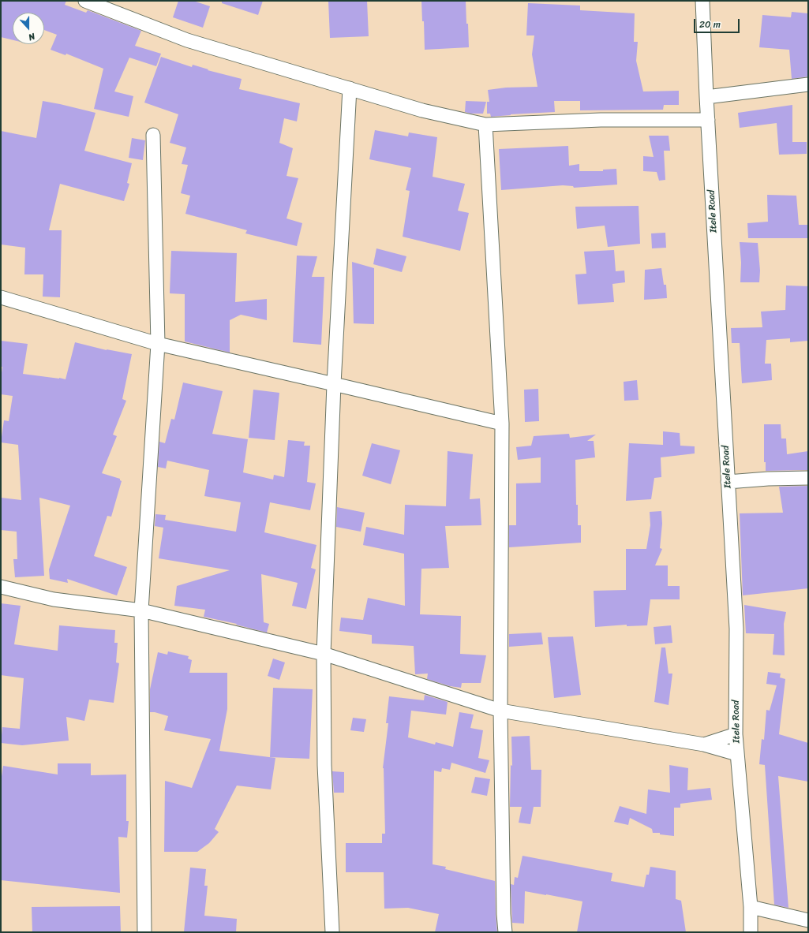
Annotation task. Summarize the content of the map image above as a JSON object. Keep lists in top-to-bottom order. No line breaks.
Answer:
{"streets":{"street":["Itele Road"]},"scale_bar":"20 m","north":"bottom"}
